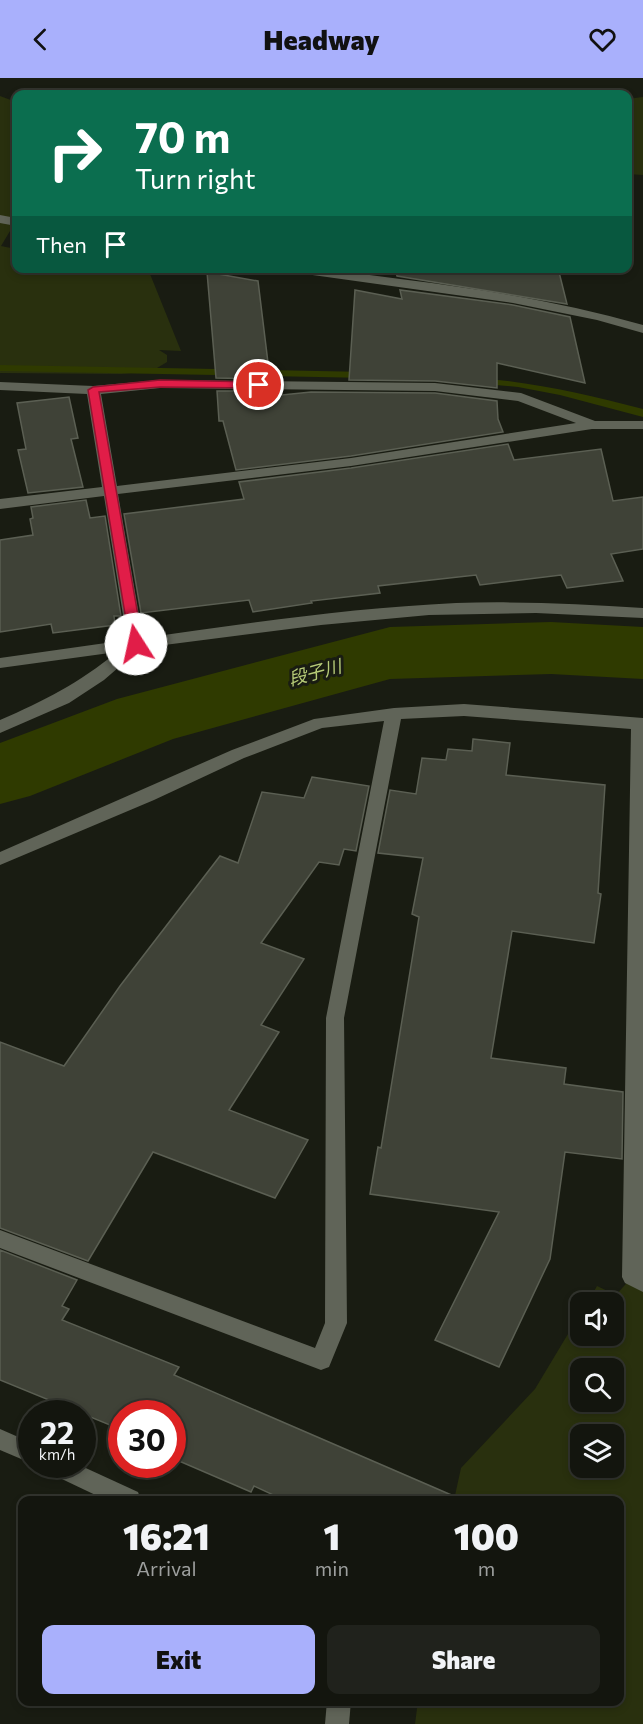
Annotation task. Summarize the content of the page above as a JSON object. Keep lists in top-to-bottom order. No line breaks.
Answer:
{"water":["段子川"],"page":{"header":"Headway","turn":["70 m","Turn right"],"then":"Then","speed":"22 km/h","limit":"30","eta":["16:21","Arrival","1","min","100","m"],"buttons":["Exit","Share"]}}
